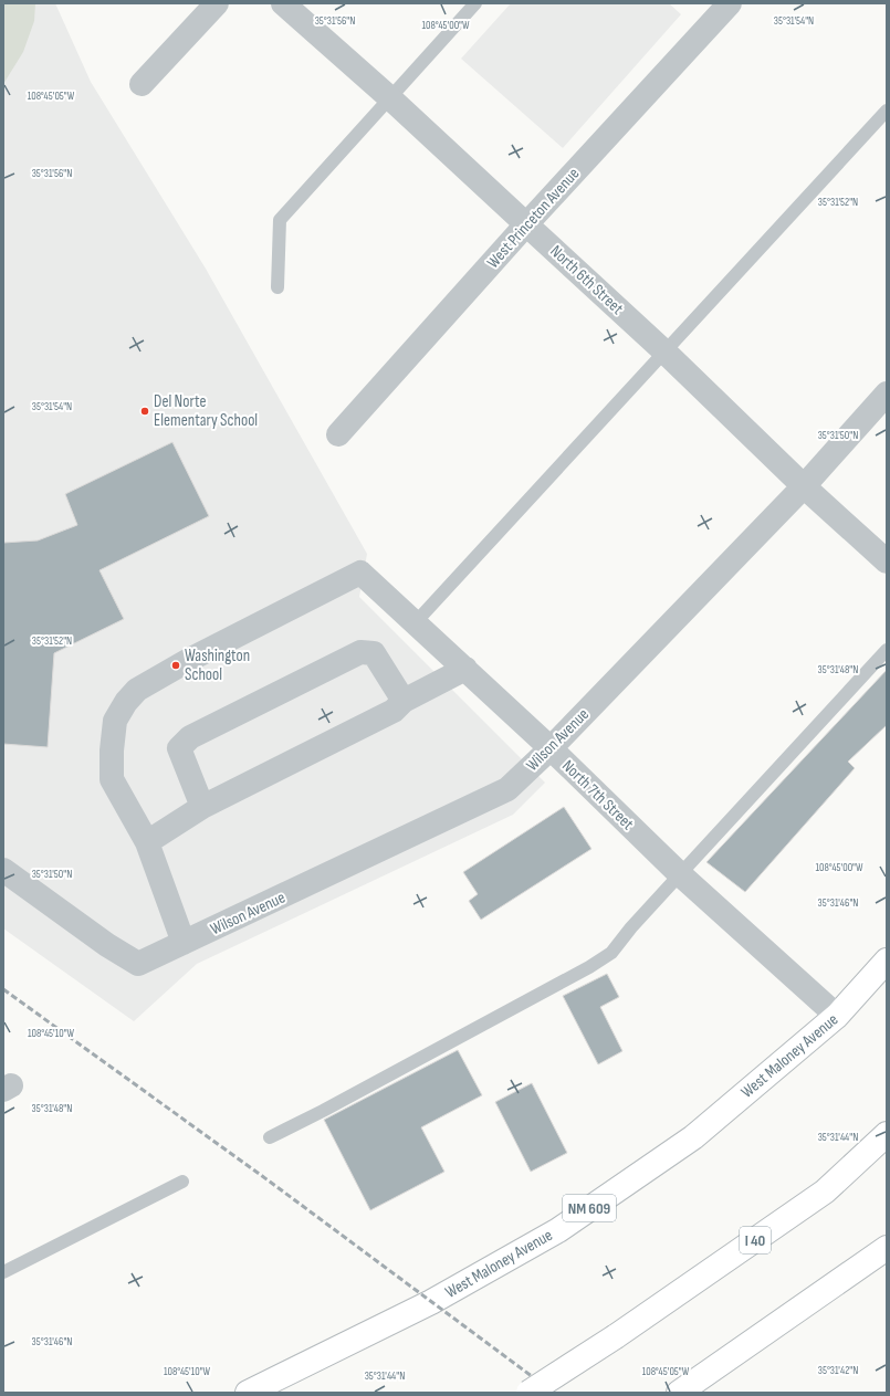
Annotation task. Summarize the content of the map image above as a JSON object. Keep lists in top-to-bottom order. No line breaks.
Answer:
{"streets":{"main road":["West Maloney Avenue","NM 609","I 40"],"street":["West Princeton Avenue","North 6th Street","Wilson Avenue","North 7th Street"]},"crossings":[["West Princeton Avenue","North 6th Street"],["North 6th Street","Wilson Avenue"],["Wilson Avenue","North 7th Street"],["North 7th Street","West Maloney Avenue"]],"places":["Del Norte Elementary School","Washington School"],"coordinates":["35°31'56\"N","35°31'54\"N","108°45'00\"W","108°45'05\"W","35°31'52\"N","35°31'50\"N","35°31'48\"N","35°31'46\"N","108°45'10\"W","35°31'44\"N","35°31'42\"N"]}
